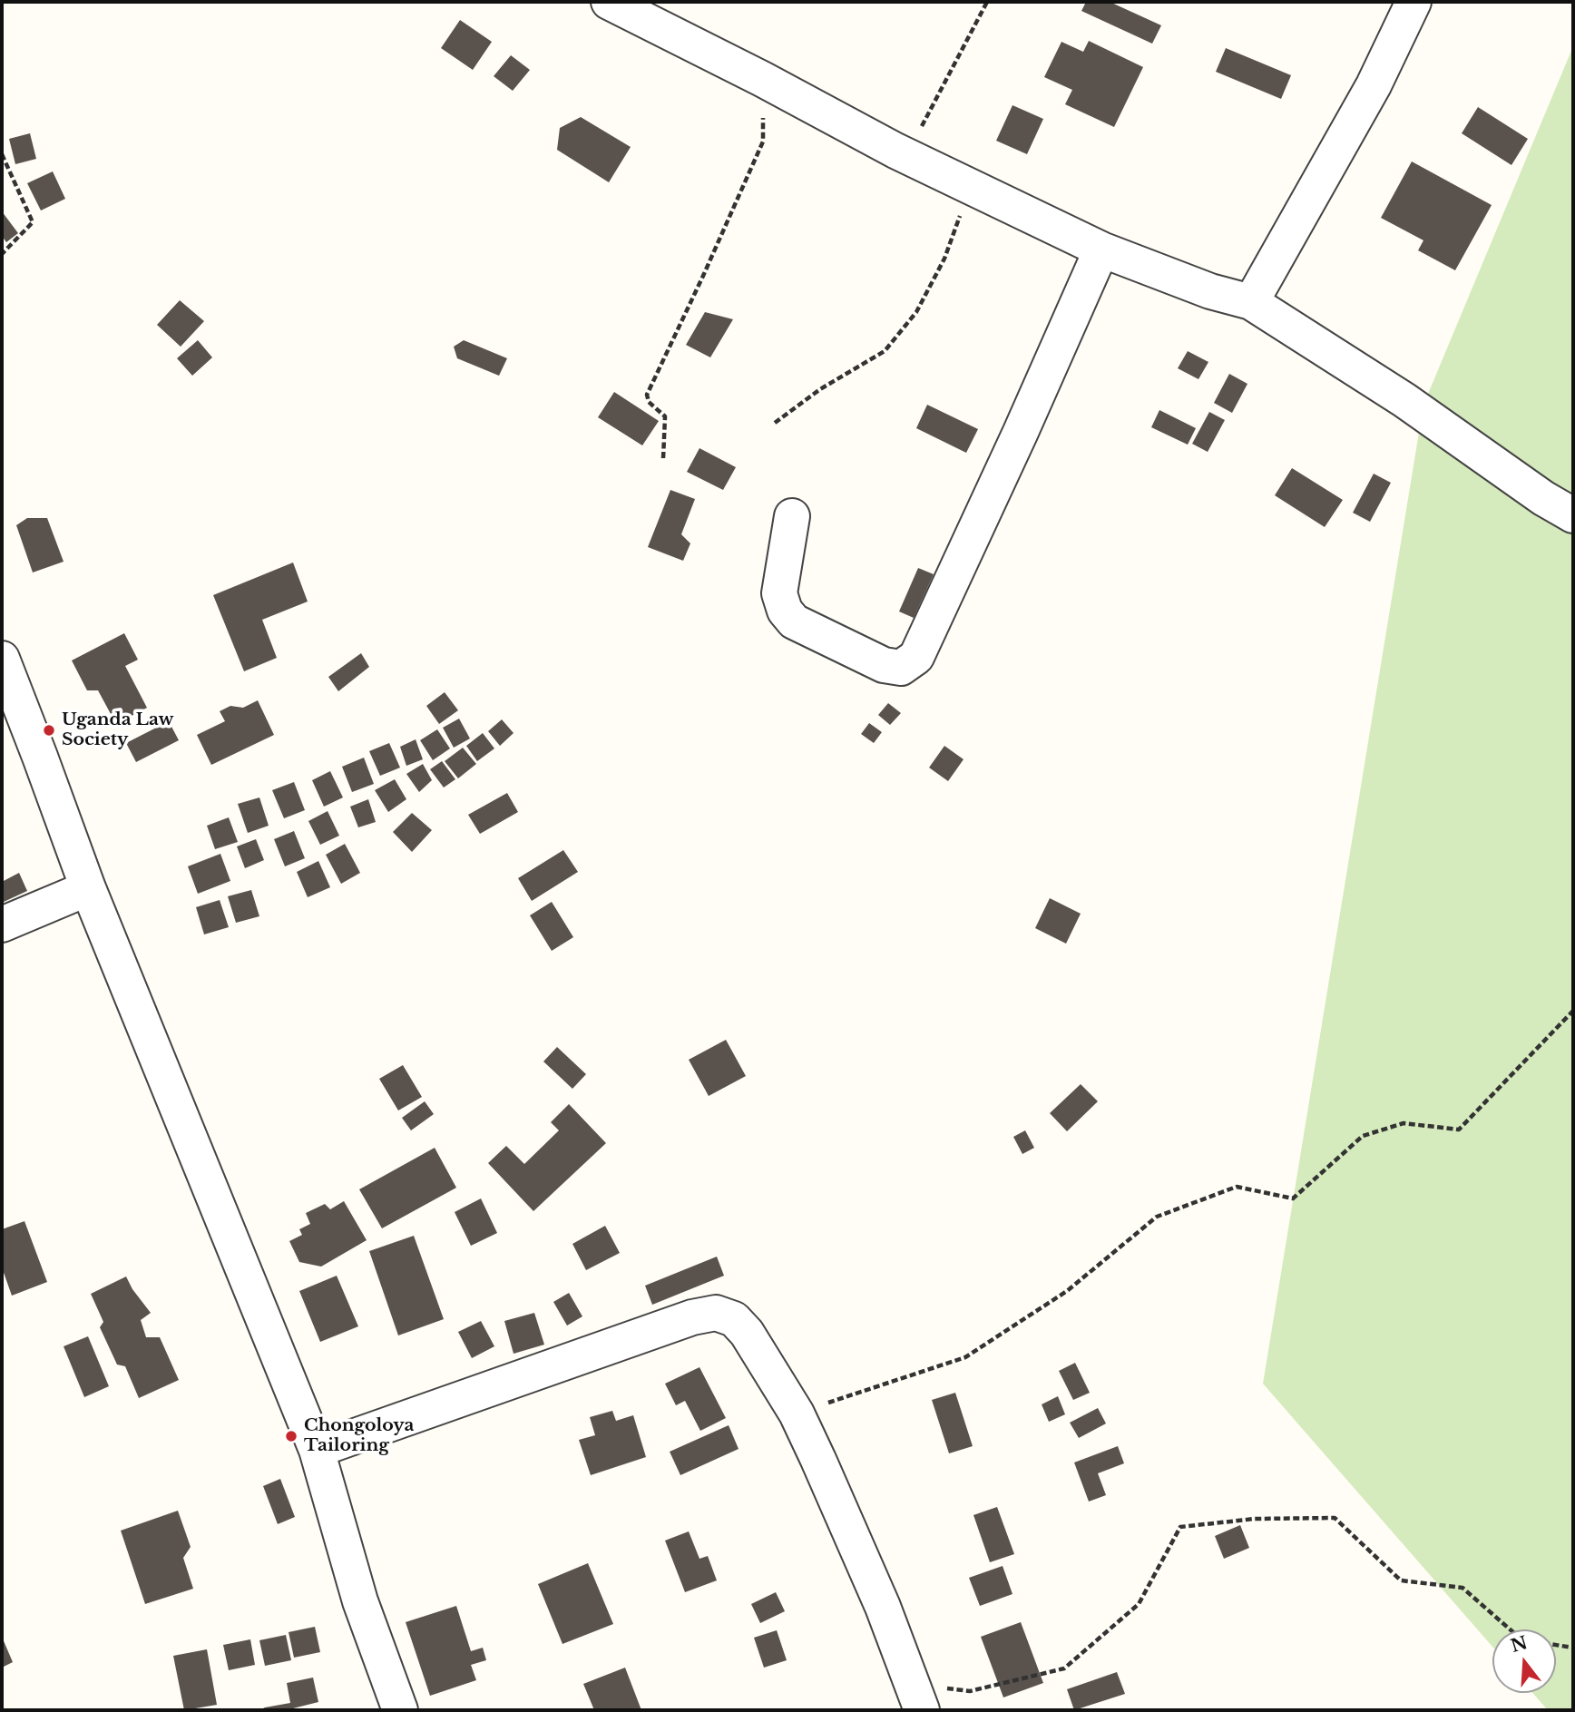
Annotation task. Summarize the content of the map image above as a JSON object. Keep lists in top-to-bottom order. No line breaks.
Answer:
{"places":["Uganda Law Society","Chongoloya Tailoring"],"north":"top"}
